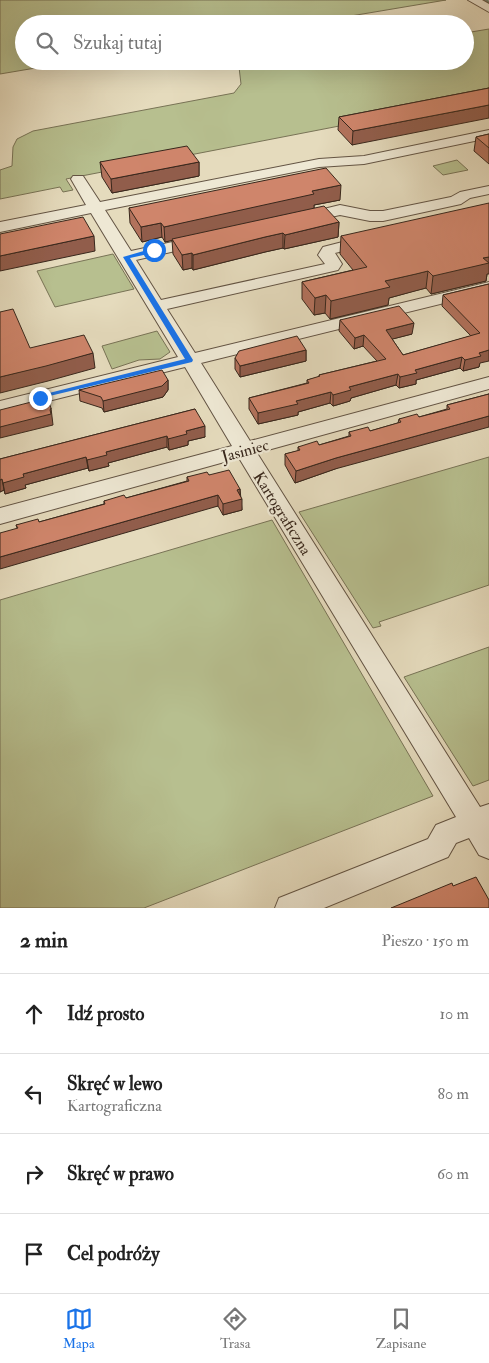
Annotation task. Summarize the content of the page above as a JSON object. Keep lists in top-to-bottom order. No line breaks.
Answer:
{"streets":{"street":["Jasiniec","Kartograficzna"]},"crossings":[["Jasiniec","Kartograficzna"]],"page":{"search":"Szukaj tutaj","heading":["2 min","Pieszo · 150 m"],"list":[["Idź prosto","10 m"],["Skręć w lewo","Kartograficzna","80 m"],["Skręć w prawo","60 m"],"Cel podróży"],"nav":["Mapa","Trasa","Zapisane"]}}
